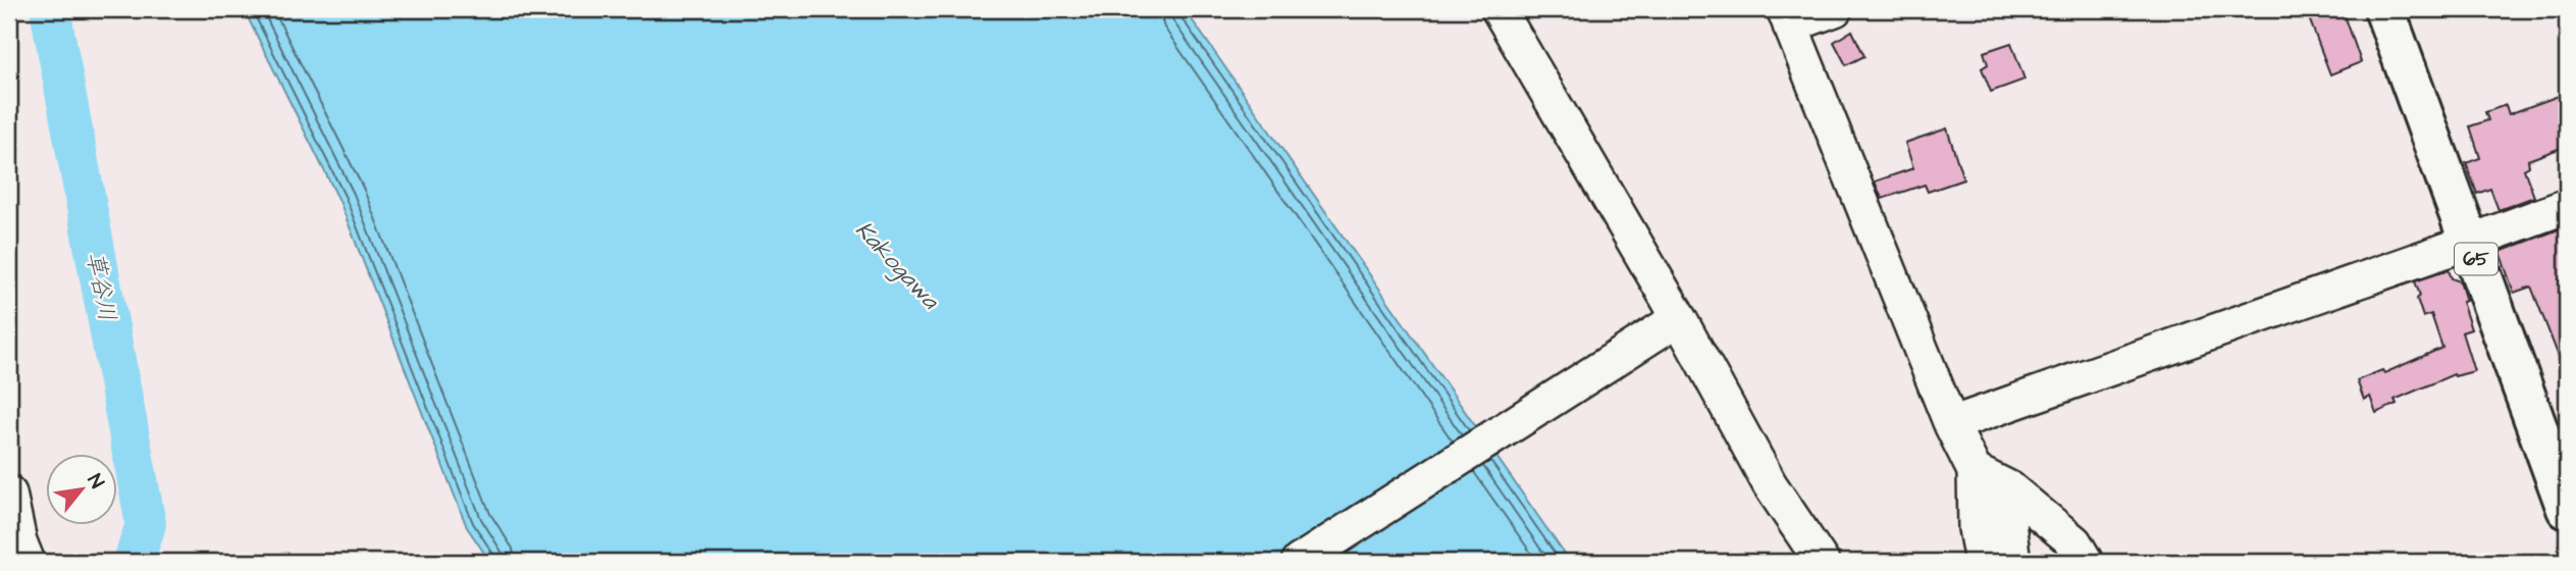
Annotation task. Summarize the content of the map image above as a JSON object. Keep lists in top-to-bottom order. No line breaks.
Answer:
{"streets":{"main road":["65"]},"water":["Kakogawa","草谷川"],"north":"top right"}
